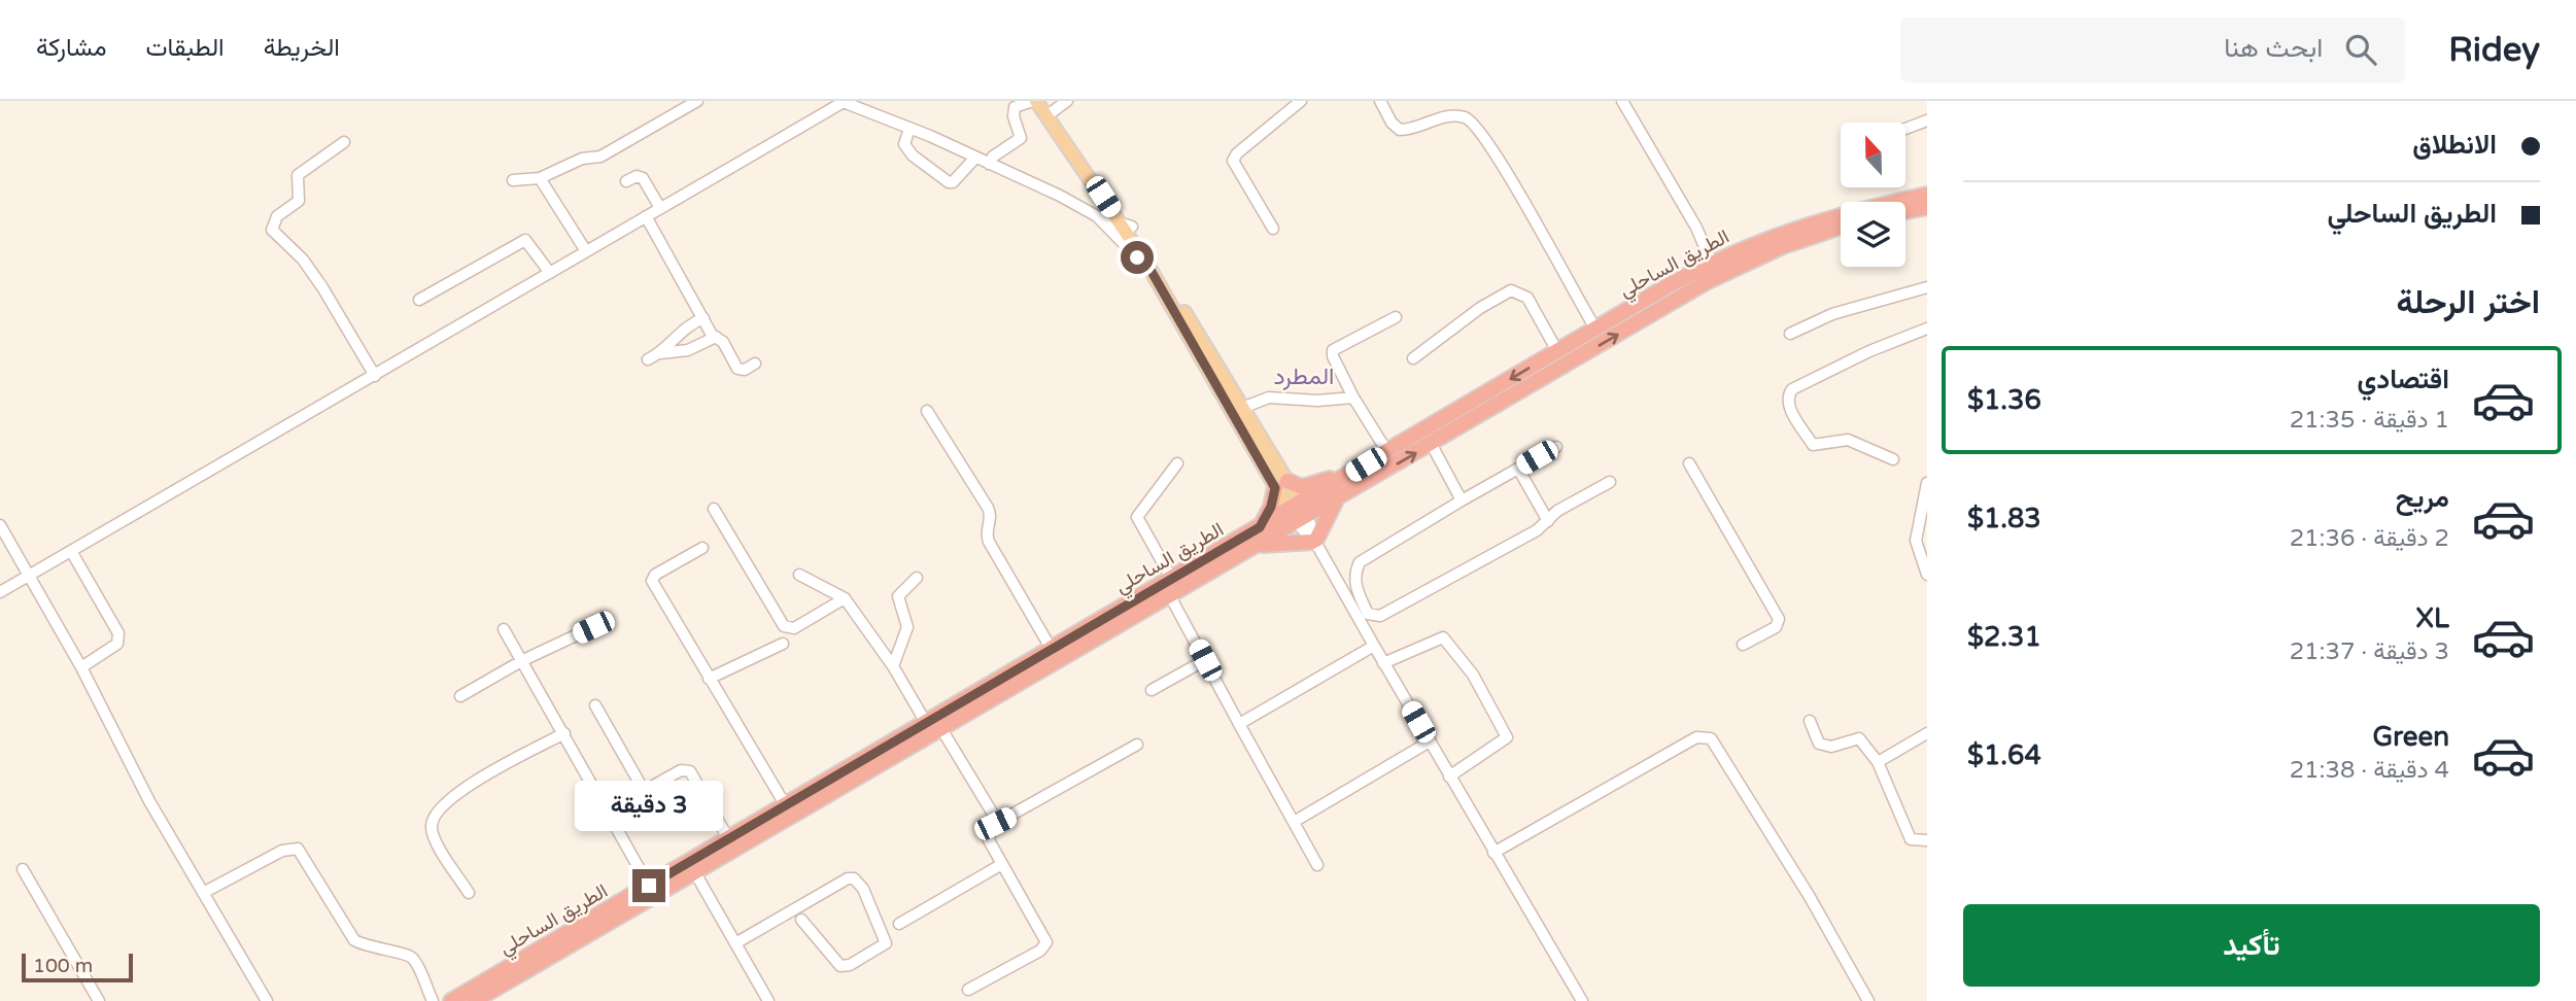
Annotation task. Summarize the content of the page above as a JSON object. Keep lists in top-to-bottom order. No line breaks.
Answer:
{"streets":{"highway":["الطريق الساحلي"]},"districts":["المطرد"],"scale_bar":"100 m","north":"top","page":{"header":"Ridey","search":"ابحث هنا","nav":["الخريطة","الطبقات","مشاركة"],"banner":["الانطلاق","الطريق الساحلي"],"heading":"اختر الرحلة","list":[{"name":"اقتصادي","note":"1 دقيقة · 21:35","value":"$1.36"},{"name":"مريح","note":"2 دقيقة · 21:36","value":"$1.83"},{"name":"XL","note":"3 دقيقة · 21:37","value":"$2.31"},{"name":"Green","note":"4 دقيقة · 21:38","value":"$1.64"}],"bubble":"3 دقيقة","buttons":"تأكيد","scale":"100 m"}}
